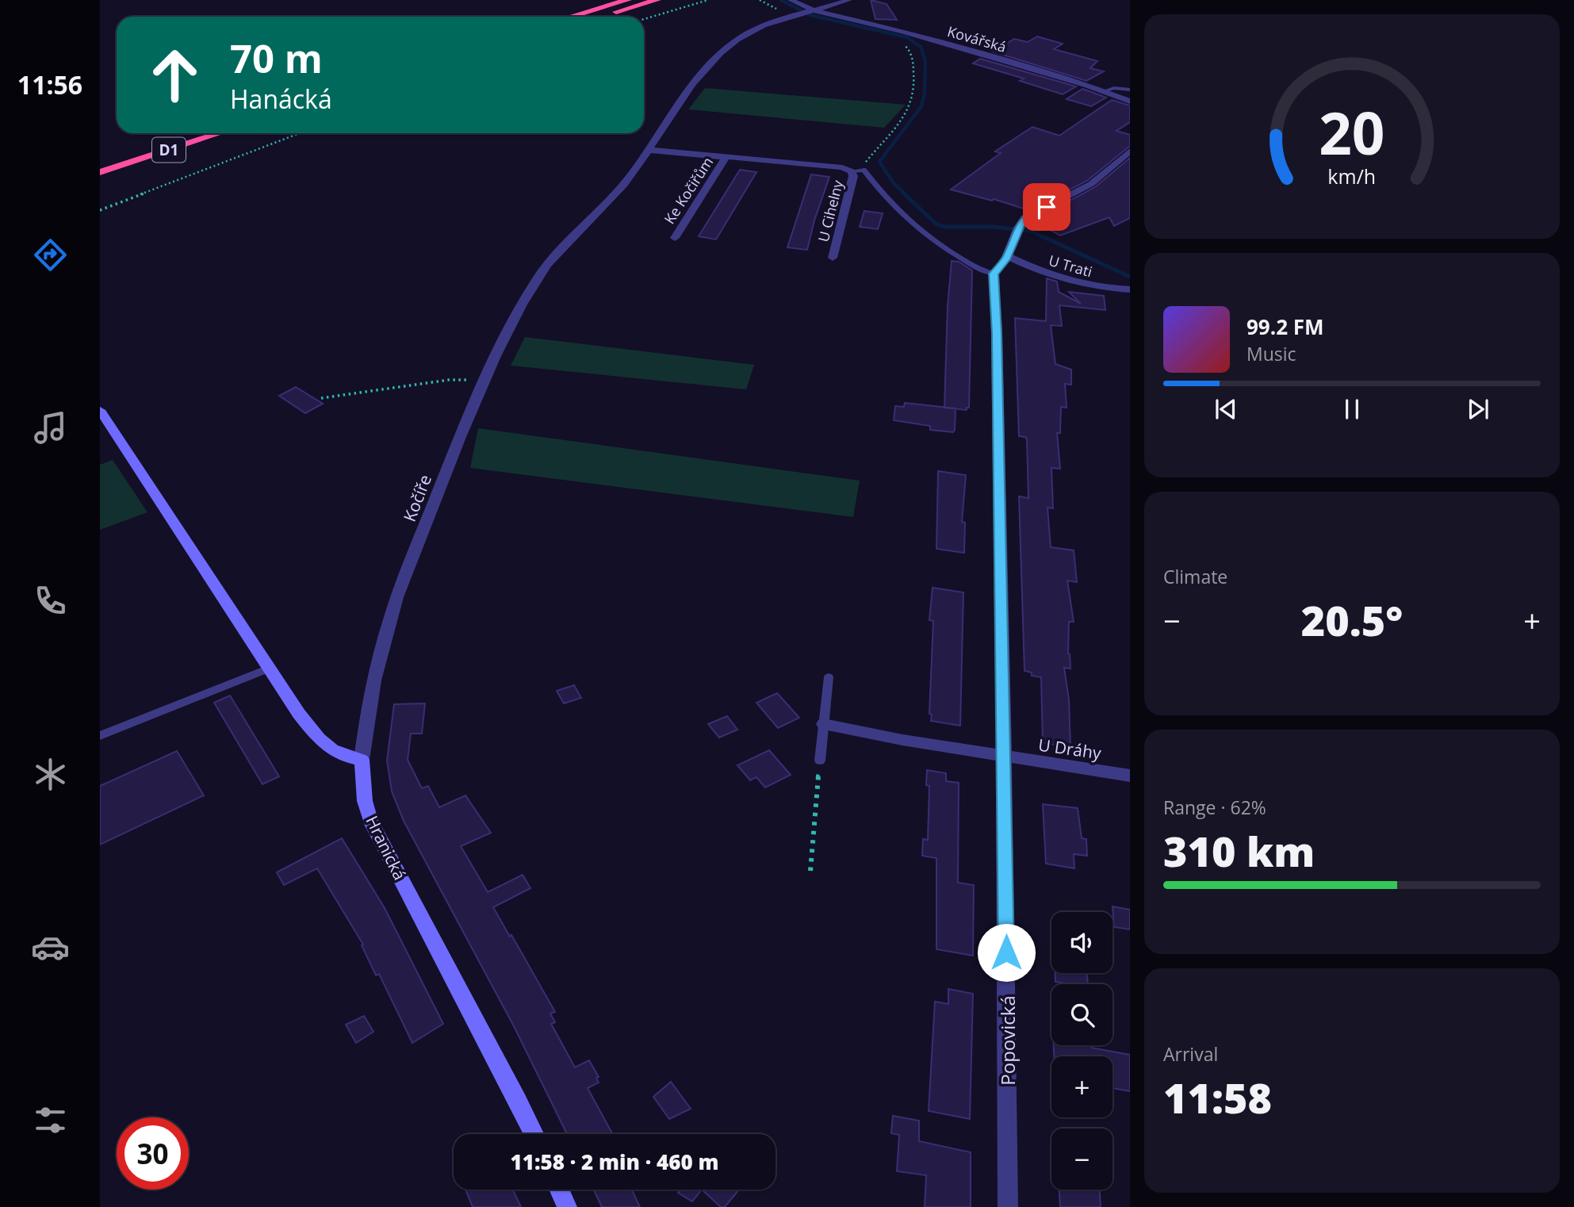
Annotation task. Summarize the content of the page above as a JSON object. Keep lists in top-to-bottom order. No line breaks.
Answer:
{"streets":{"highway":["D1"],"main road":["Hranická"],"street":["Kovářská","Ke Kočiřům","U Cihelny","U Trati","Kočíře","U Dráhy","Popovická"]},"crossings":[["Kovářská","Kočíře"],["Kočíře","Hranická"],["U Dráhy","Popovická"]],"page":{"tabs":"11:56","turn":["70 m","Hanácká"],"song":["99.2 FM","Music"],"tile":["Climate",["Range · 62%","310 km"],["Arrival","11:58"]],"heat":["−","20.5°","+"],"map_buttons":["+","−"],"limit":"30","trip":"11:58 · 2 min · 460 m","gauge":["20","km/h"]}}
